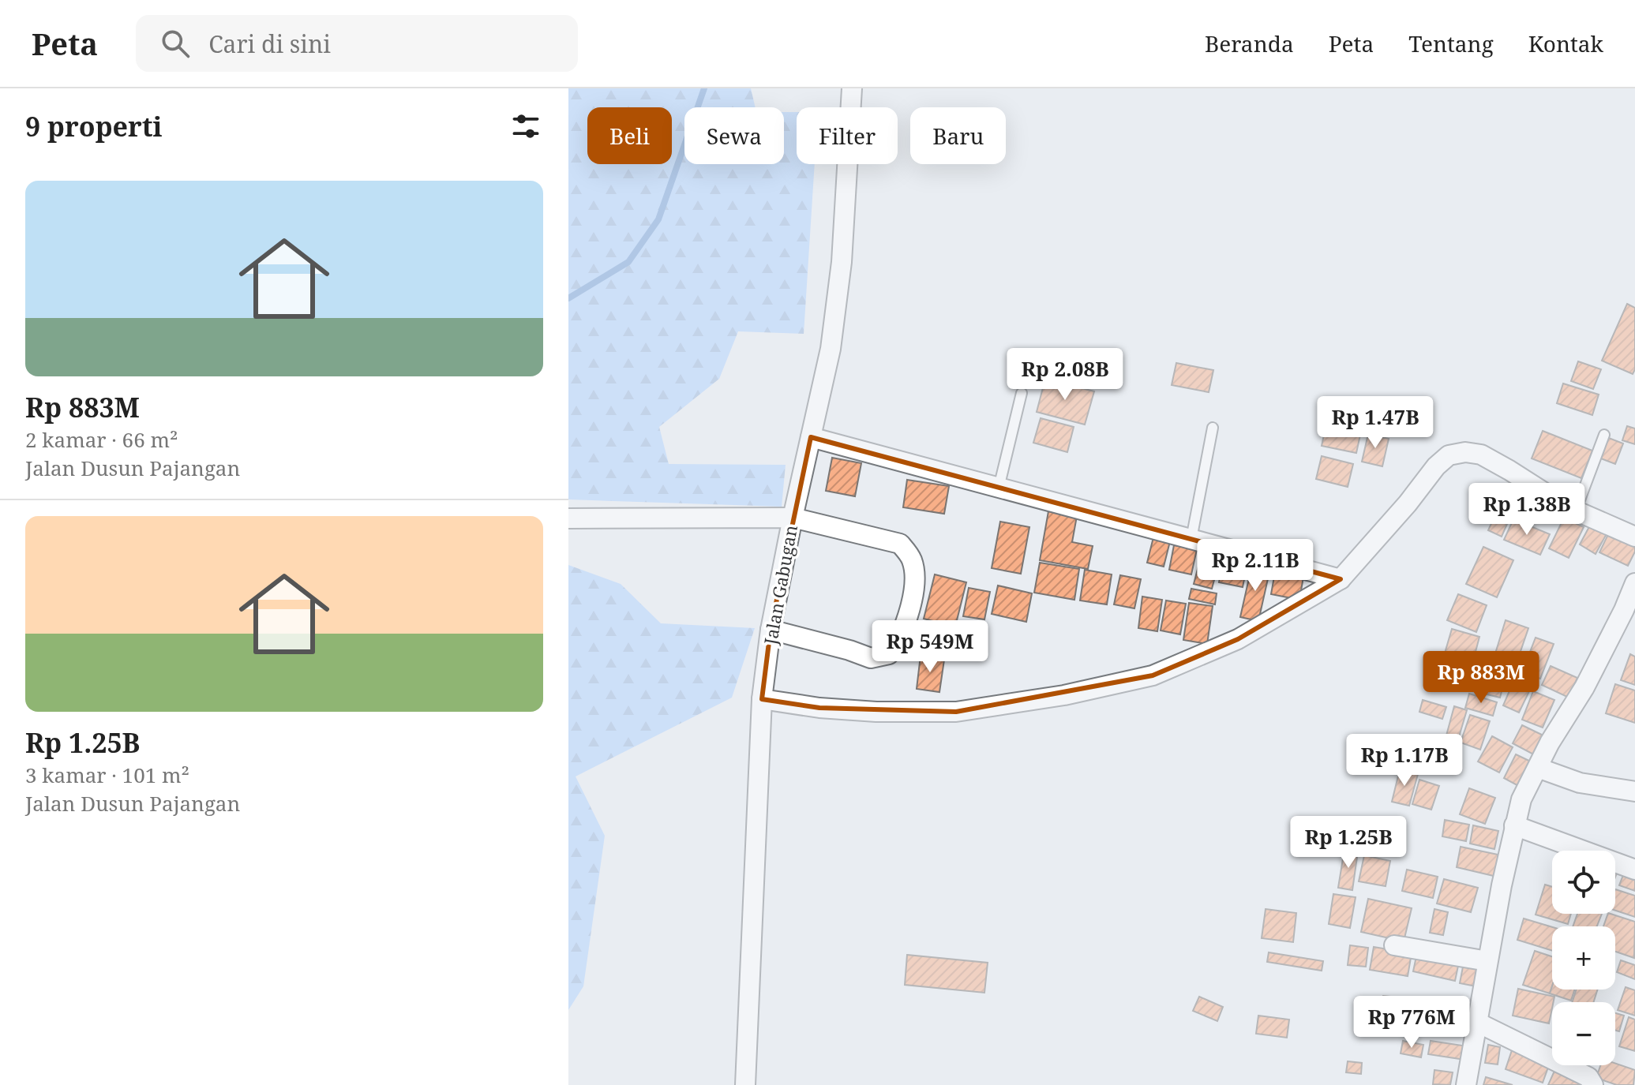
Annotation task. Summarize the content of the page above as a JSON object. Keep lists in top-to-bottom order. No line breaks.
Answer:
{"streets":{"street":["Jalan Gabugan"]},"page":{"header":"Peta","search":"Cari di sini","nav":["Beranda","Peta","Tentang","Kontak"],"heading":"9 properti","chip":["Beli","Sewa","Filter","Baru"],"list":[{"name":"Rp 883M","note":"2 kamar · 66 m² · Jalan Dusun Pajangan"},{"name":"Rp 1.25B","note":"3 kamar · 101 m² · Jalan Dusun Pajangan"}],"price":["Rp 2.08B","Rp 1.47B","Rp 1.38B","Rp 2.11B","Rp 549M","Rp 883M","Rp 1.17B","Rp 1.25B","Rp 776M"],"map_buttons":["+","−"]}}
